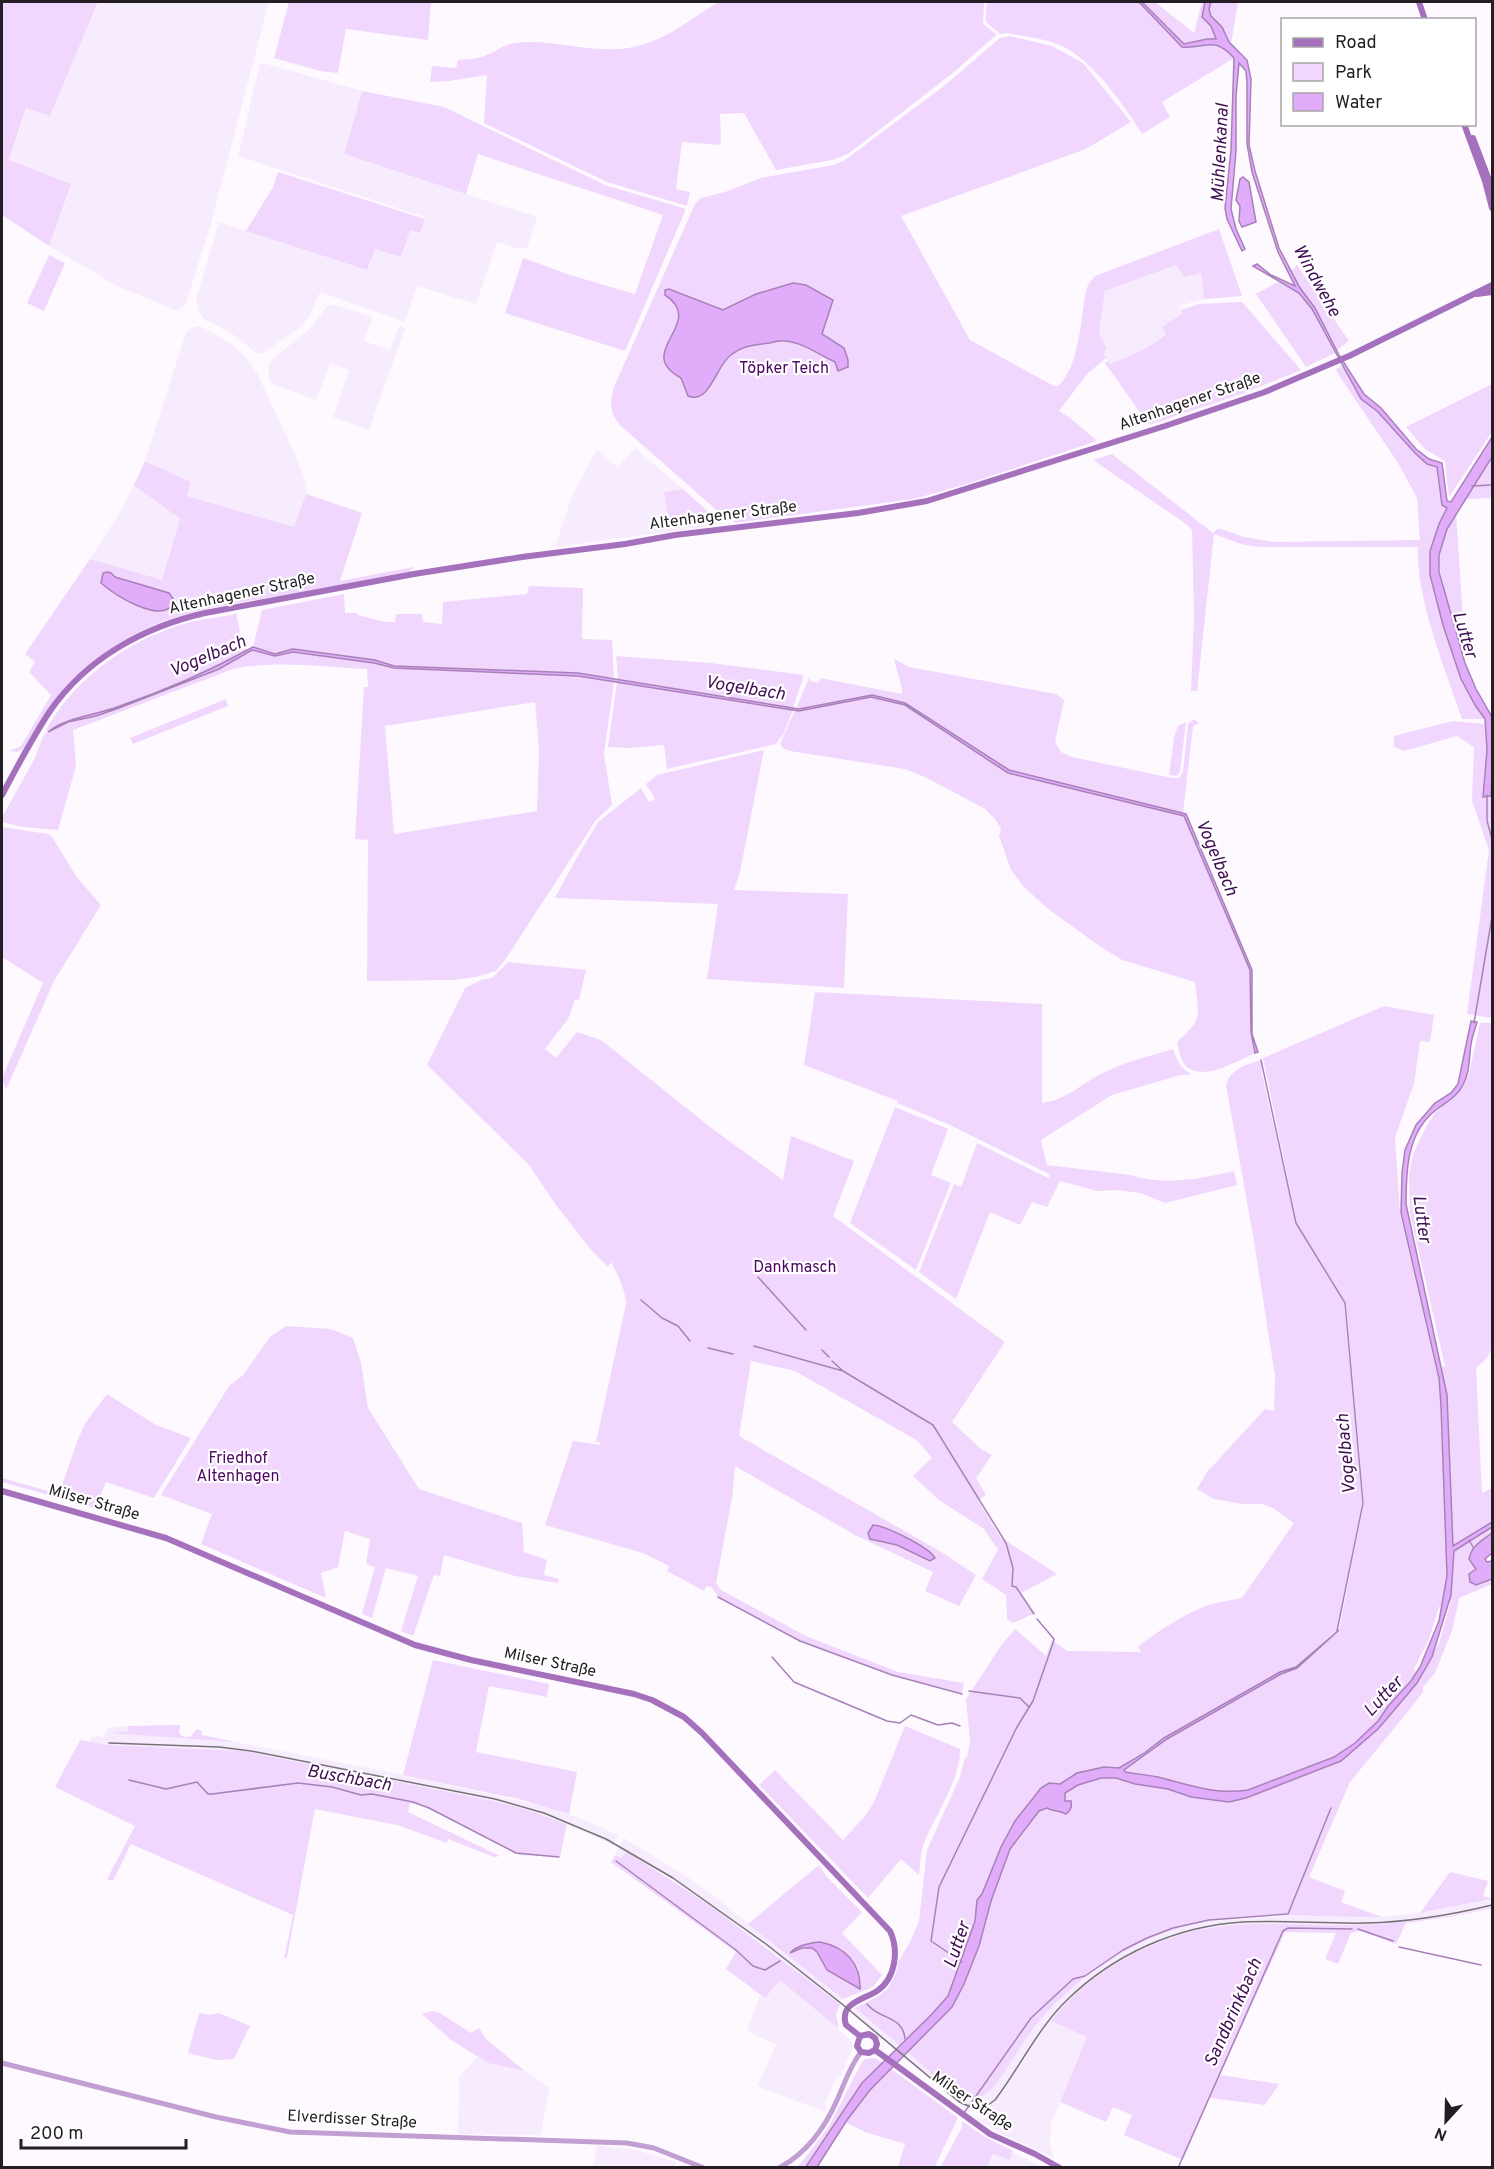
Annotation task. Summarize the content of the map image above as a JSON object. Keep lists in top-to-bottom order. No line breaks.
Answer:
{"streets":{"main road":["Altenhagener Straße","Milser Straße"],"street":["Elverdisser Straße"]},"water":["Mühlenkanal","Windwehe","Lutter","Vogelbach","Buschbach","Sandbrinkbach"],"parks":["Töpker Teich","Dankmasch","Friedhof Altenhagen"],"legend":["Road","Park","Water"],"scale_bar":"200 m","north":"bottom"}
